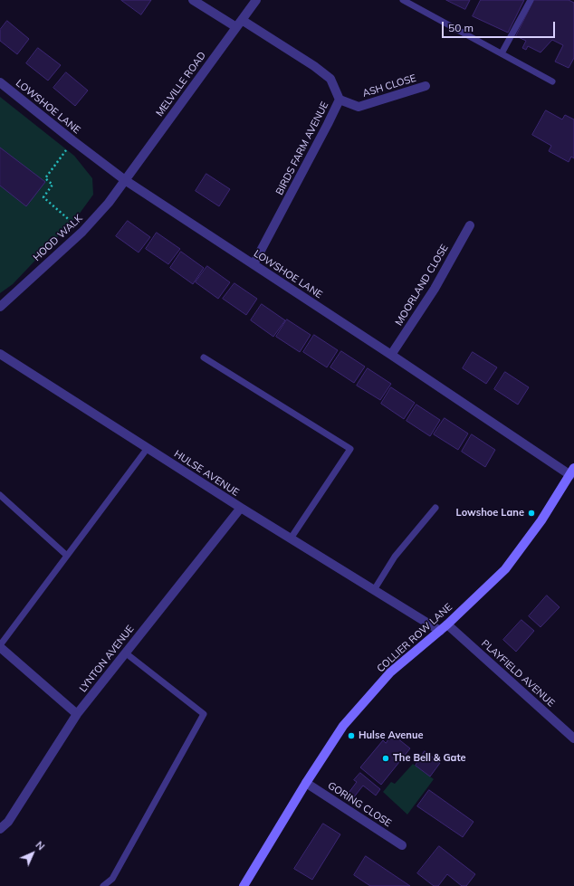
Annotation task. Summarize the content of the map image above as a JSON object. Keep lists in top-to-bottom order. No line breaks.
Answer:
{"streets":{"main road":["COLLIER ROW LANE"],"street":["MELVILLE ROAD","ASH CLOSE","LOWSHOE LANE","BIRDS FARM AVENUE","HOOD WALK","MOORLAND CLOSE","HULSE AVENUE","LYNTON AVENUE","PLAYFIELD AVENUE","GORING CLOSE"]},"crossings":[["MELVILLE ROAD","LOWSHOE LANE"],["MELVILLE ROAD","BIRDS FARM AVENUE"],["MELVILLE ROAD","HOOD WALK"],["ASH CLOSE","BIRDS FARM AVENUE"],["LOWSHOE LANE","BIRDS FARM AVENUE"],["LOWSHOE LANE","HOOD WALK"],["LOWSHOE LANE","MOORLAND CLOSE"],["LOWSHOE LANE","COLLIER ROW LANE"],["HULSE AVENUE","COLLIER ROW LANE"],["HULSE AVENUE","LYNTON AVENUE"],["HULSE AVENUE","PLAYFIELD AVENUE"],["COLLIER ROW LANE","PLAYFIELD AVENUE"],["COLLIER ROW LANE","GORING CLOSE"]],"places":["Lowshoe Lane","Hulse Avenue","The Bell & Gate"],"scale_bar":"50 m","north":"top right"}
